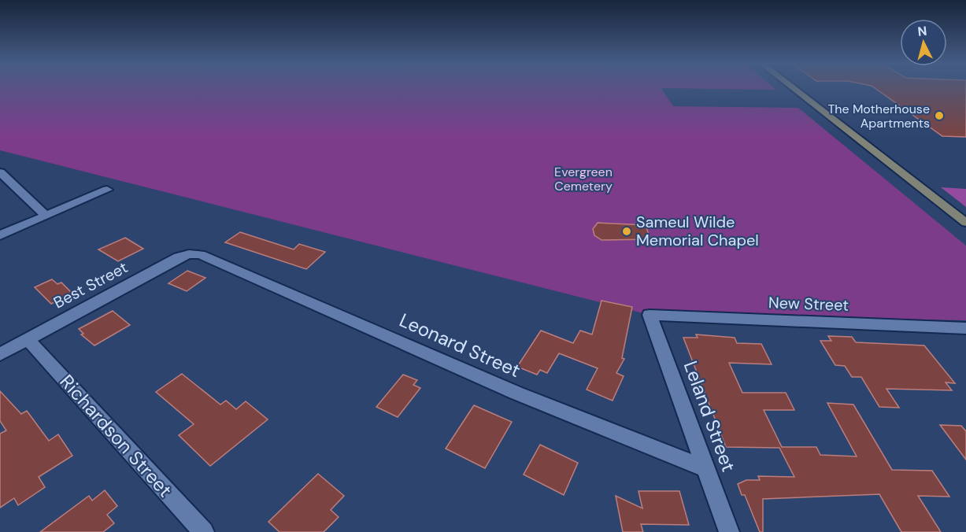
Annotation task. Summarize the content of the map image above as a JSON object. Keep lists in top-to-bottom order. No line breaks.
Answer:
{"streets":{"street":["Best Street","New Street","Leonard Street","Leland Street","Richardson Street"]},"crossings":[["Best Street","Leonard Street"],["Best Street","Richardson Street"],["New Street","Leland Street"],["Leonard Street","Leland Street"]],"parks":["Evergreen Cemetery"],"places":["The Motherhouse Apartments","Sameul Wilde Memorial Chapel"],"north":"top"}
